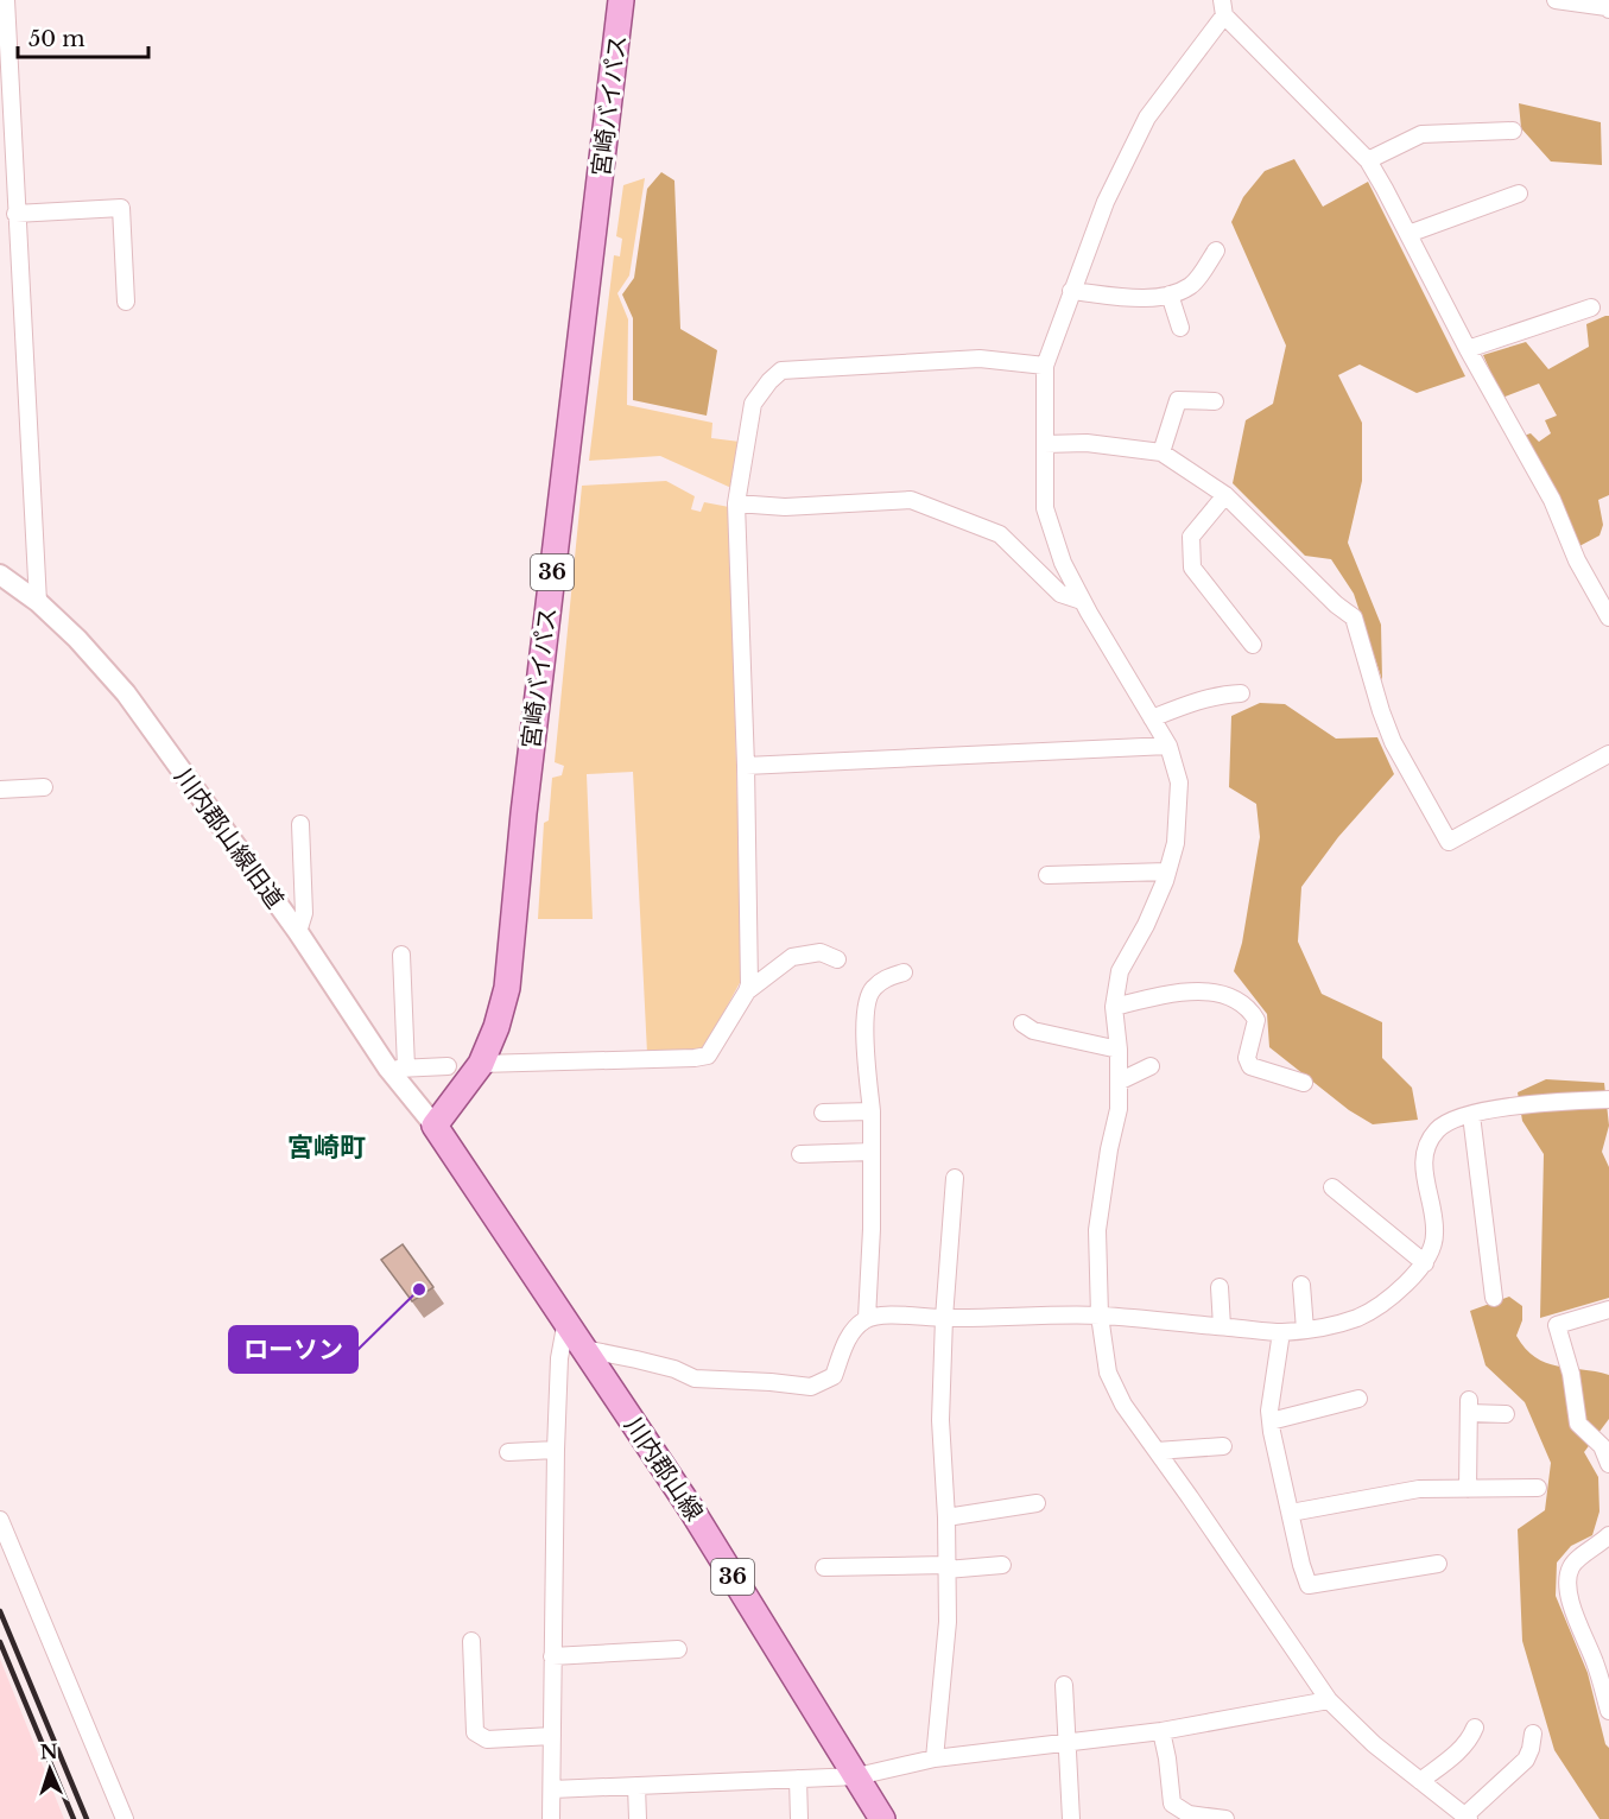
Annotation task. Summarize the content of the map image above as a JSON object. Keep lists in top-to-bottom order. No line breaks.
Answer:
{"streets":{"main road":["宮崎バイパス","36","川内郡山線"],"street":["川内郡山線旧道"]},"crossings":[["宮崎バイパス","川内郡山線旧道"],["宮崎バイパス","川内郡山線"],["川内郡山線旧道","川内郡山線"]],"districts":["宮崎町"],"places":["ローソン"],"scale_bar":"50 m","north":"top"}
